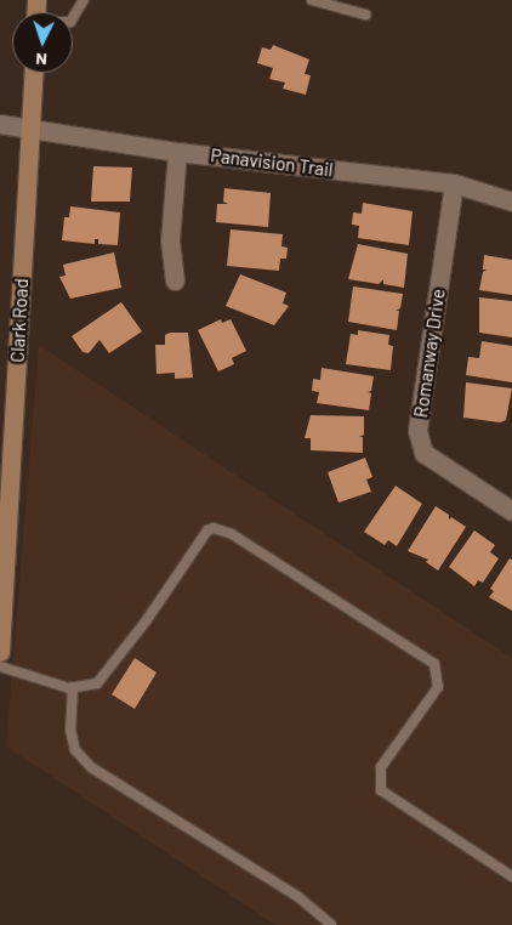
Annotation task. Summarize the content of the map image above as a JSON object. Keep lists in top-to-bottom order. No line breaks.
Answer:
{"streets":{"main road":["Clark Road"],"street":["Panavision Trail","Romanway Drive"]},"crossings":[["Panavision Trail","Clark Road"],["Panavision Trail","Romanway Drive"]],"north":"bottom"}
